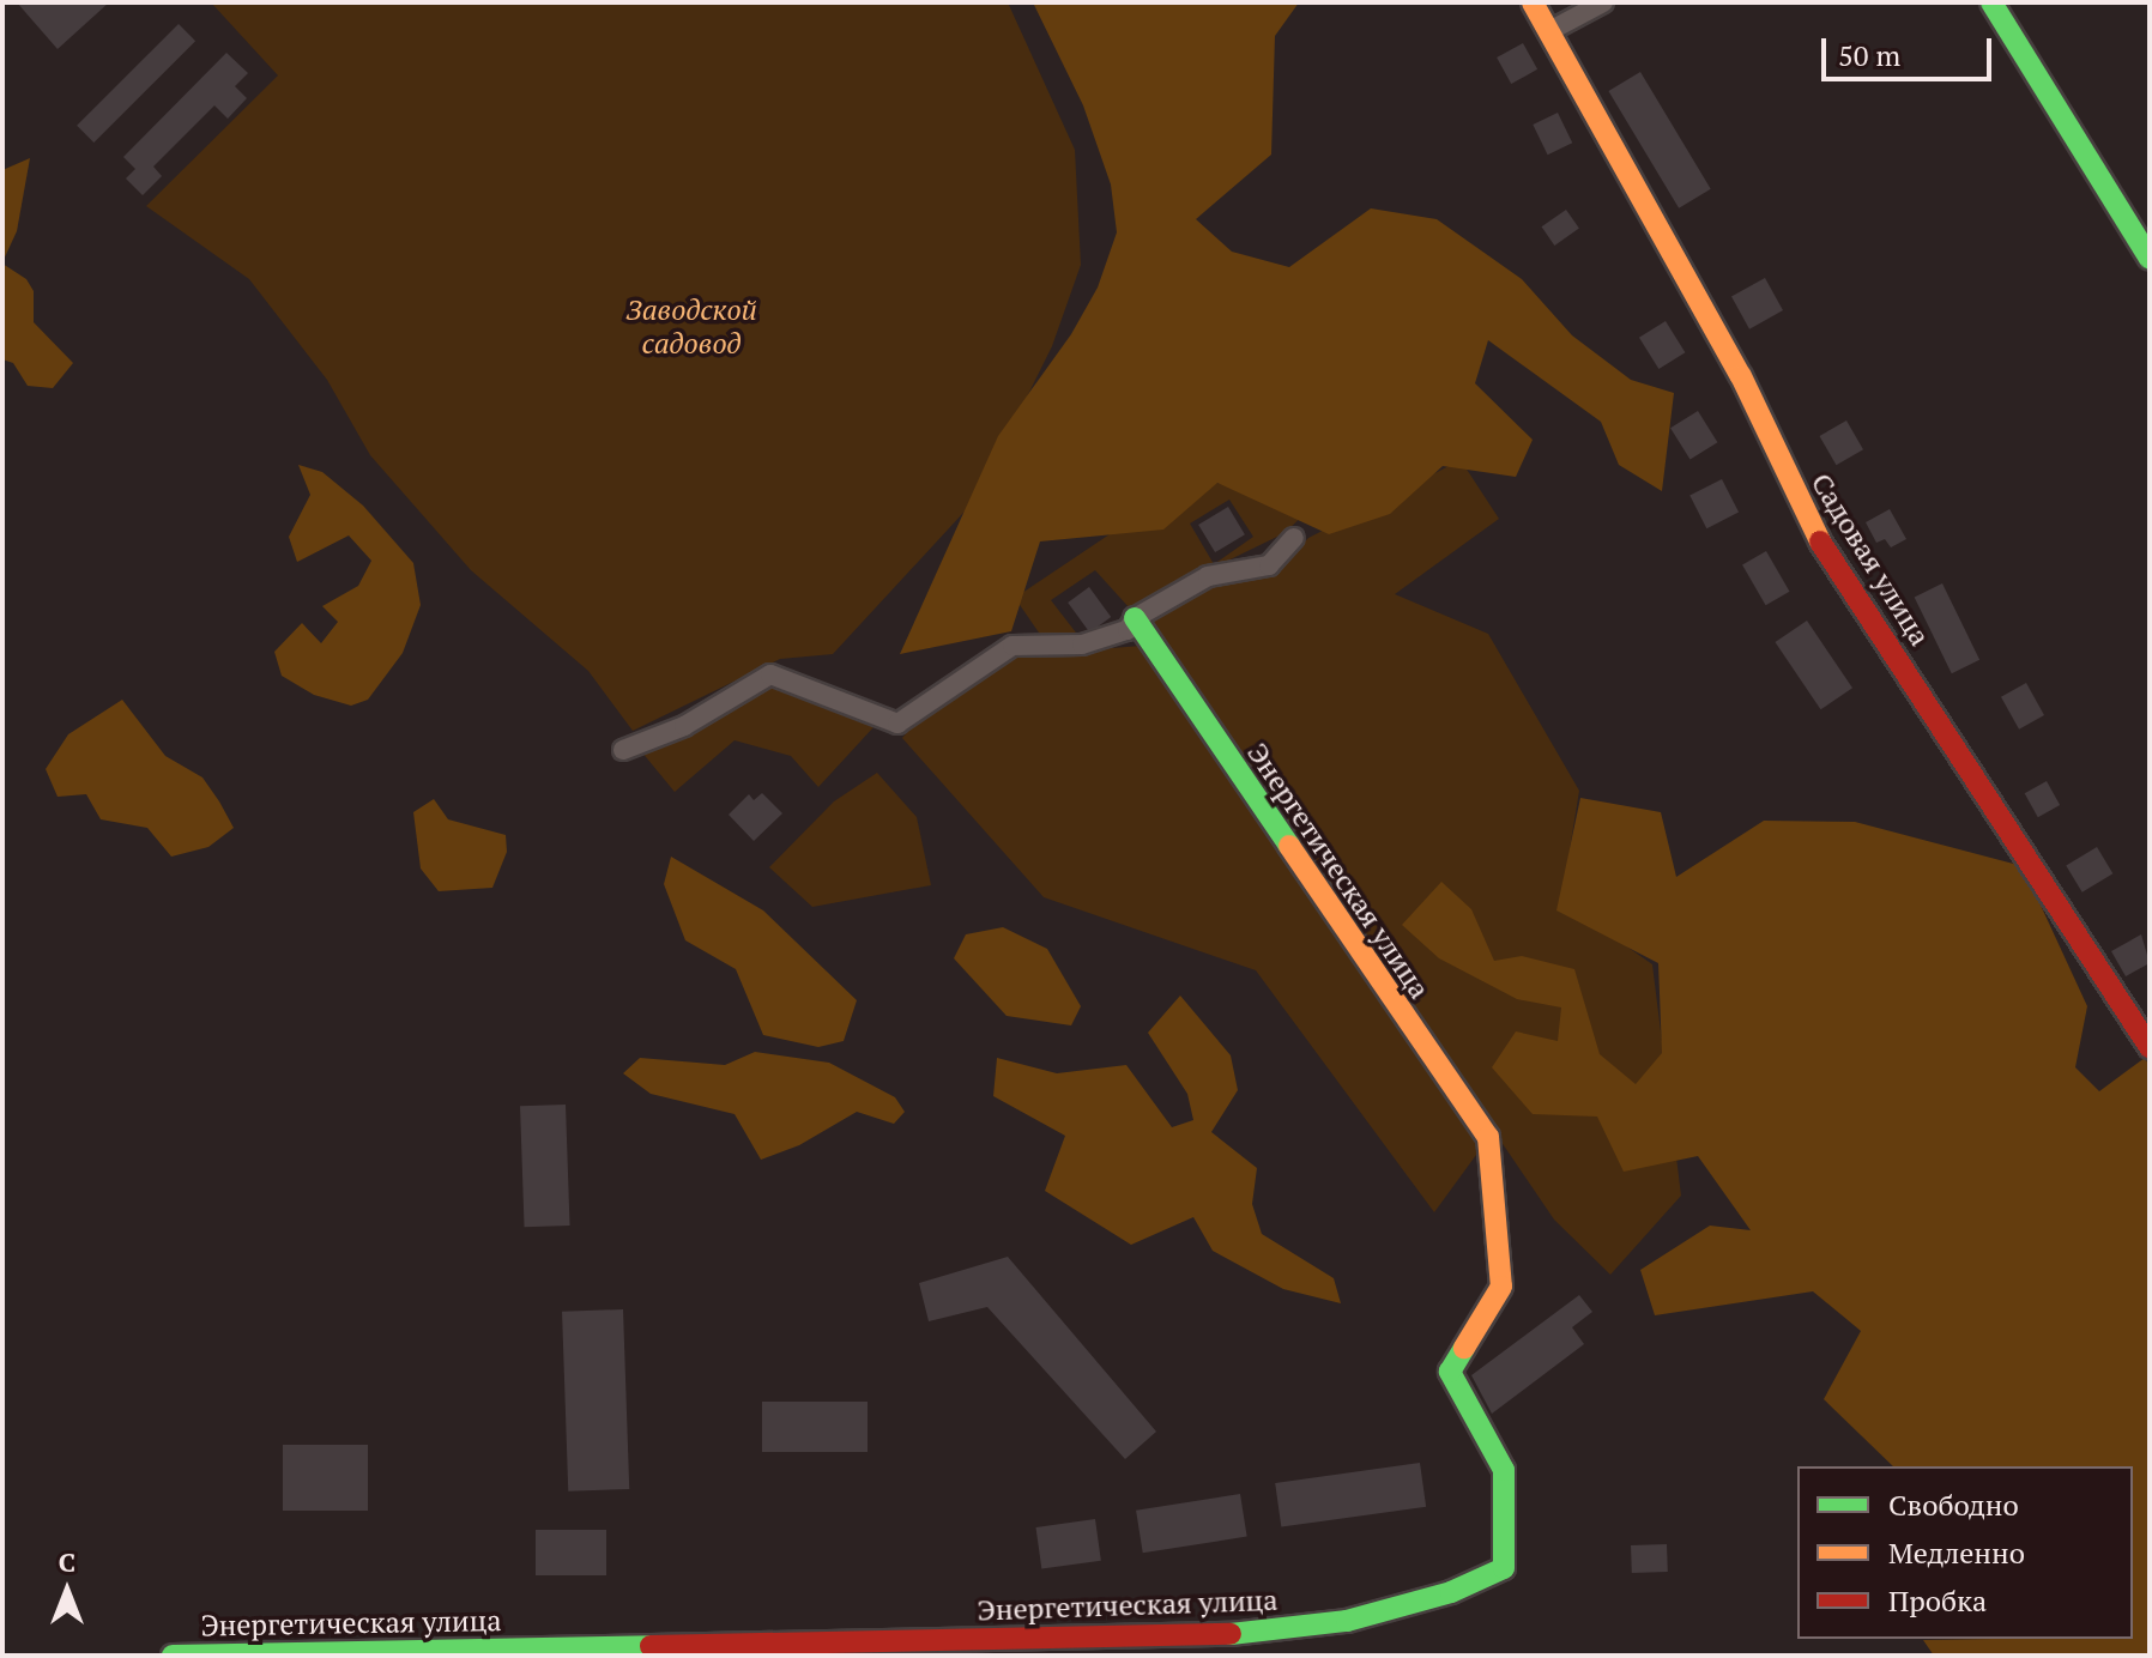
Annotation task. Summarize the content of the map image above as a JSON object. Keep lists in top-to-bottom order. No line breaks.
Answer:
{"streets":{"street":["Садовая улица","Энергетическая улица"]},"parks":["Заводской садовод"],"legend":["Свободно","Медленно","Пробка"],"scale_bar":"50 m","north":"top"}
